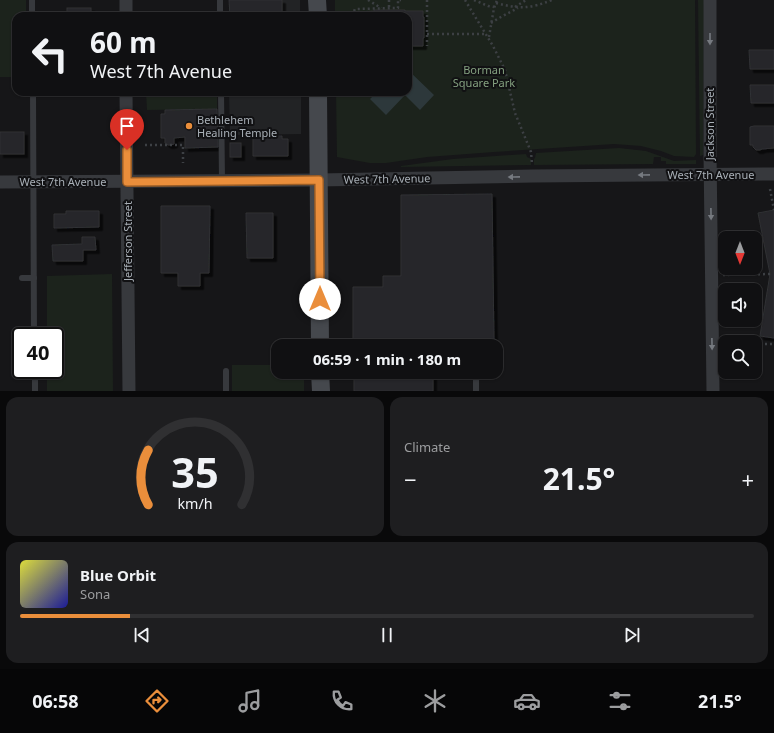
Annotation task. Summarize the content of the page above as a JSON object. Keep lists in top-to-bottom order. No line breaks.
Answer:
{"streets":{"street":["Jackson Street","West 7th Avenue","Jefferson Street"]},"crossings":[["Jackson Street","West 7th Avenue"],["West 7th Avenue","Jefferson Street"]],"one_way":["Jackson Street","West 7th Avenue"],"parks":["Borman Square Park"],"places":["Bethlehem Healing Temple"],"north":"bottom","page":{"turn":["60 m","West 7th Avenue"],"limit":"40","trip":"06:59 · 1 min · 180 m","tile":"Climate","heat":["−","21.5°","+"],"song":["Blue Orbit","Sona"],"tabs":["06:58","21.5°"],"gauge":["35","km/h"]}}
